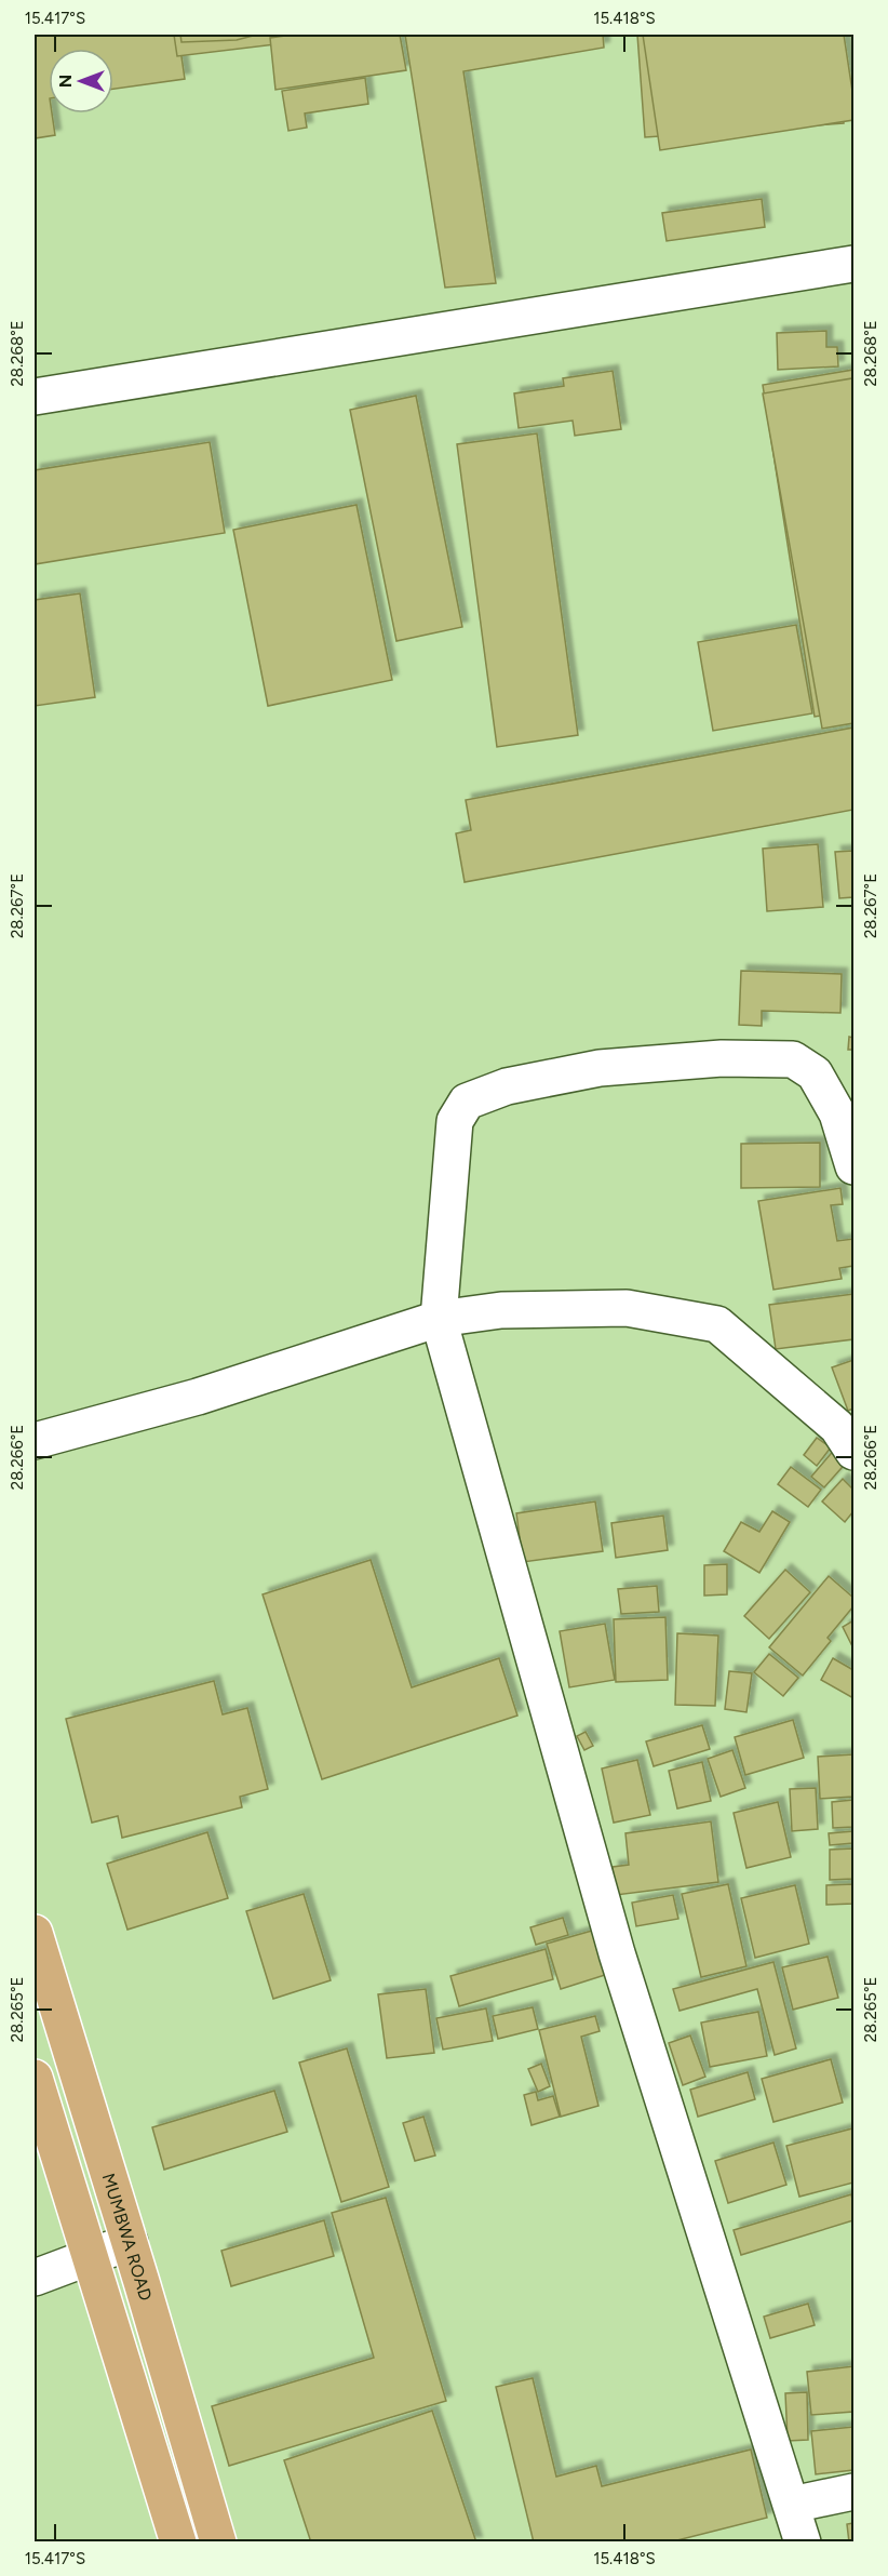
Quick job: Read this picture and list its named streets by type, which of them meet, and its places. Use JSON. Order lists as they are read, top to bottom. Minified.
{"streets":{"main road":["MUMBWA ROAD"]},"north":"left","coordinates":["15.417°S","15.418°S","28.268°E","28.267°E","28.266°E","28.265°E"]}
